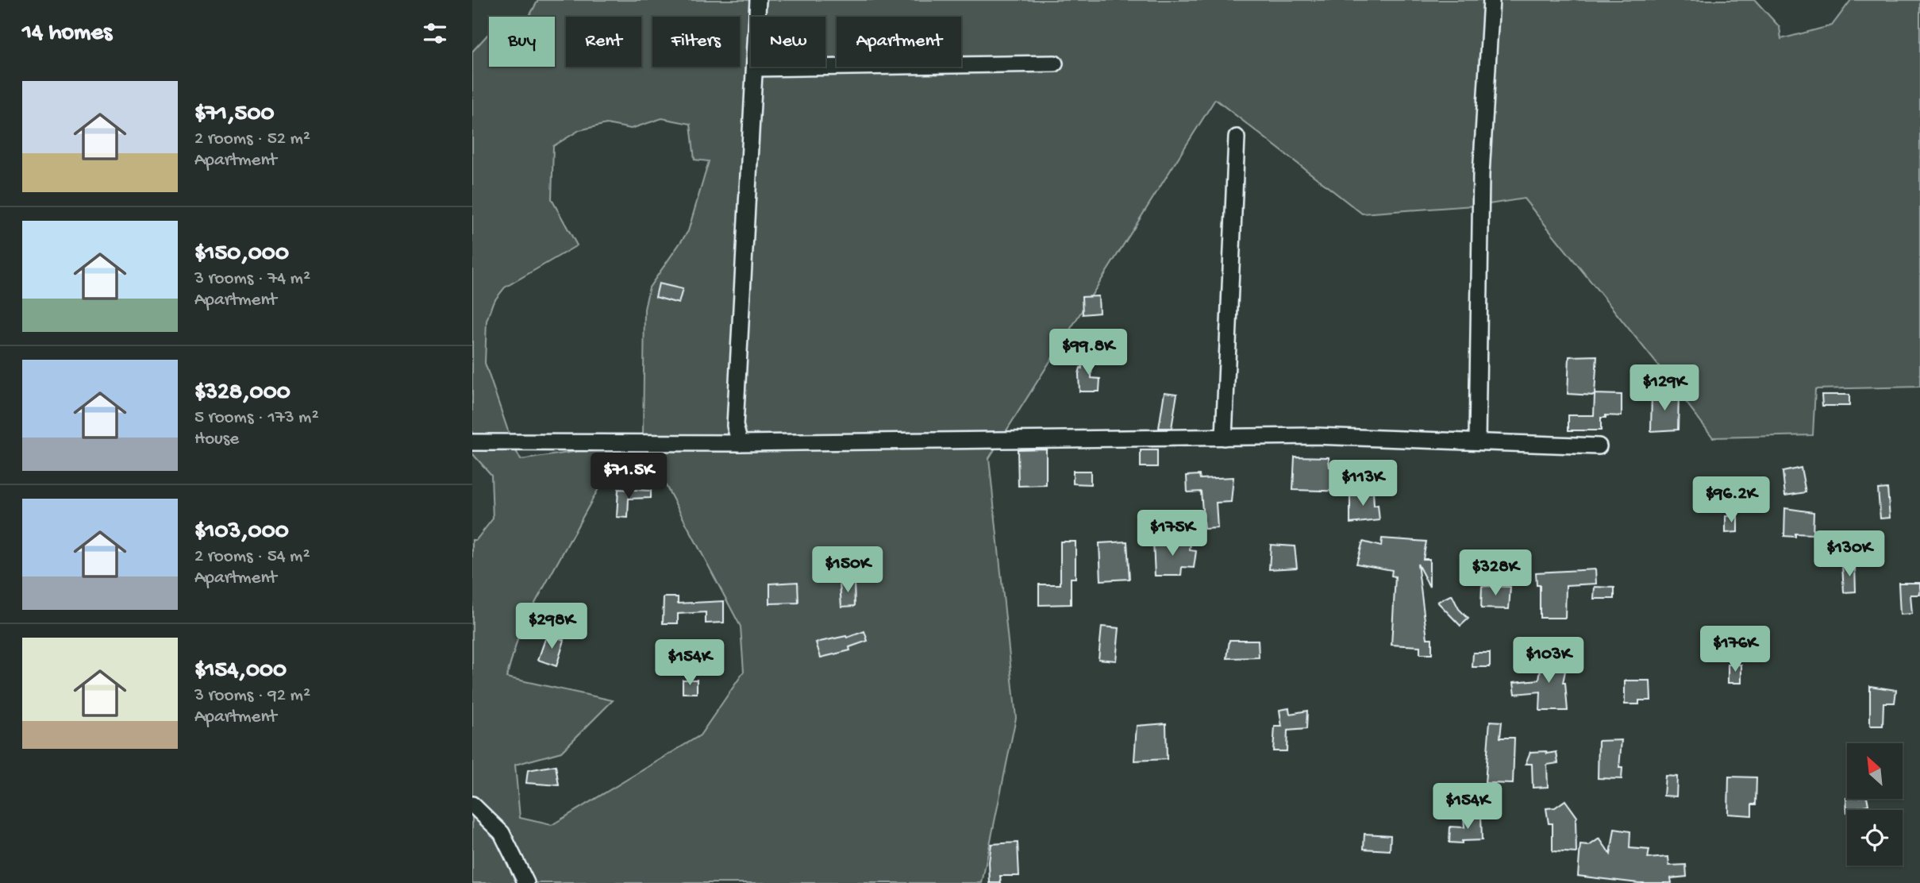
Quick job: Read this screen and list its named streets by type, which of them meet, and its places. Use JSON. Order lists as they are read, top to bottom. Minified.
{"north":"top left","page":{"heading":"14 homes","chip":["Buy","Rent","Filters","New","Apartment"],"list":[{"name":"$71,500","note":"2 rooms · 52 m² · Apartment"},{"name":"$150,000","note":"3 rooms · 74 m² · Apartment"},{"name":"$328,000","note":"5 rooms · 173 m² · House"},{"name":"$103,000","note":"2 rooms · 54 m² · Apartment"},{"name":"$154,000","note":"3 rooms · 92 m² · Apartment"}],"price":["$99.8K","$129K","$71.5K","$113K","$96.2K","$175K","$130K","$150K","$328K","$298K","$176K","$103K","$154K","$154K"]}}
